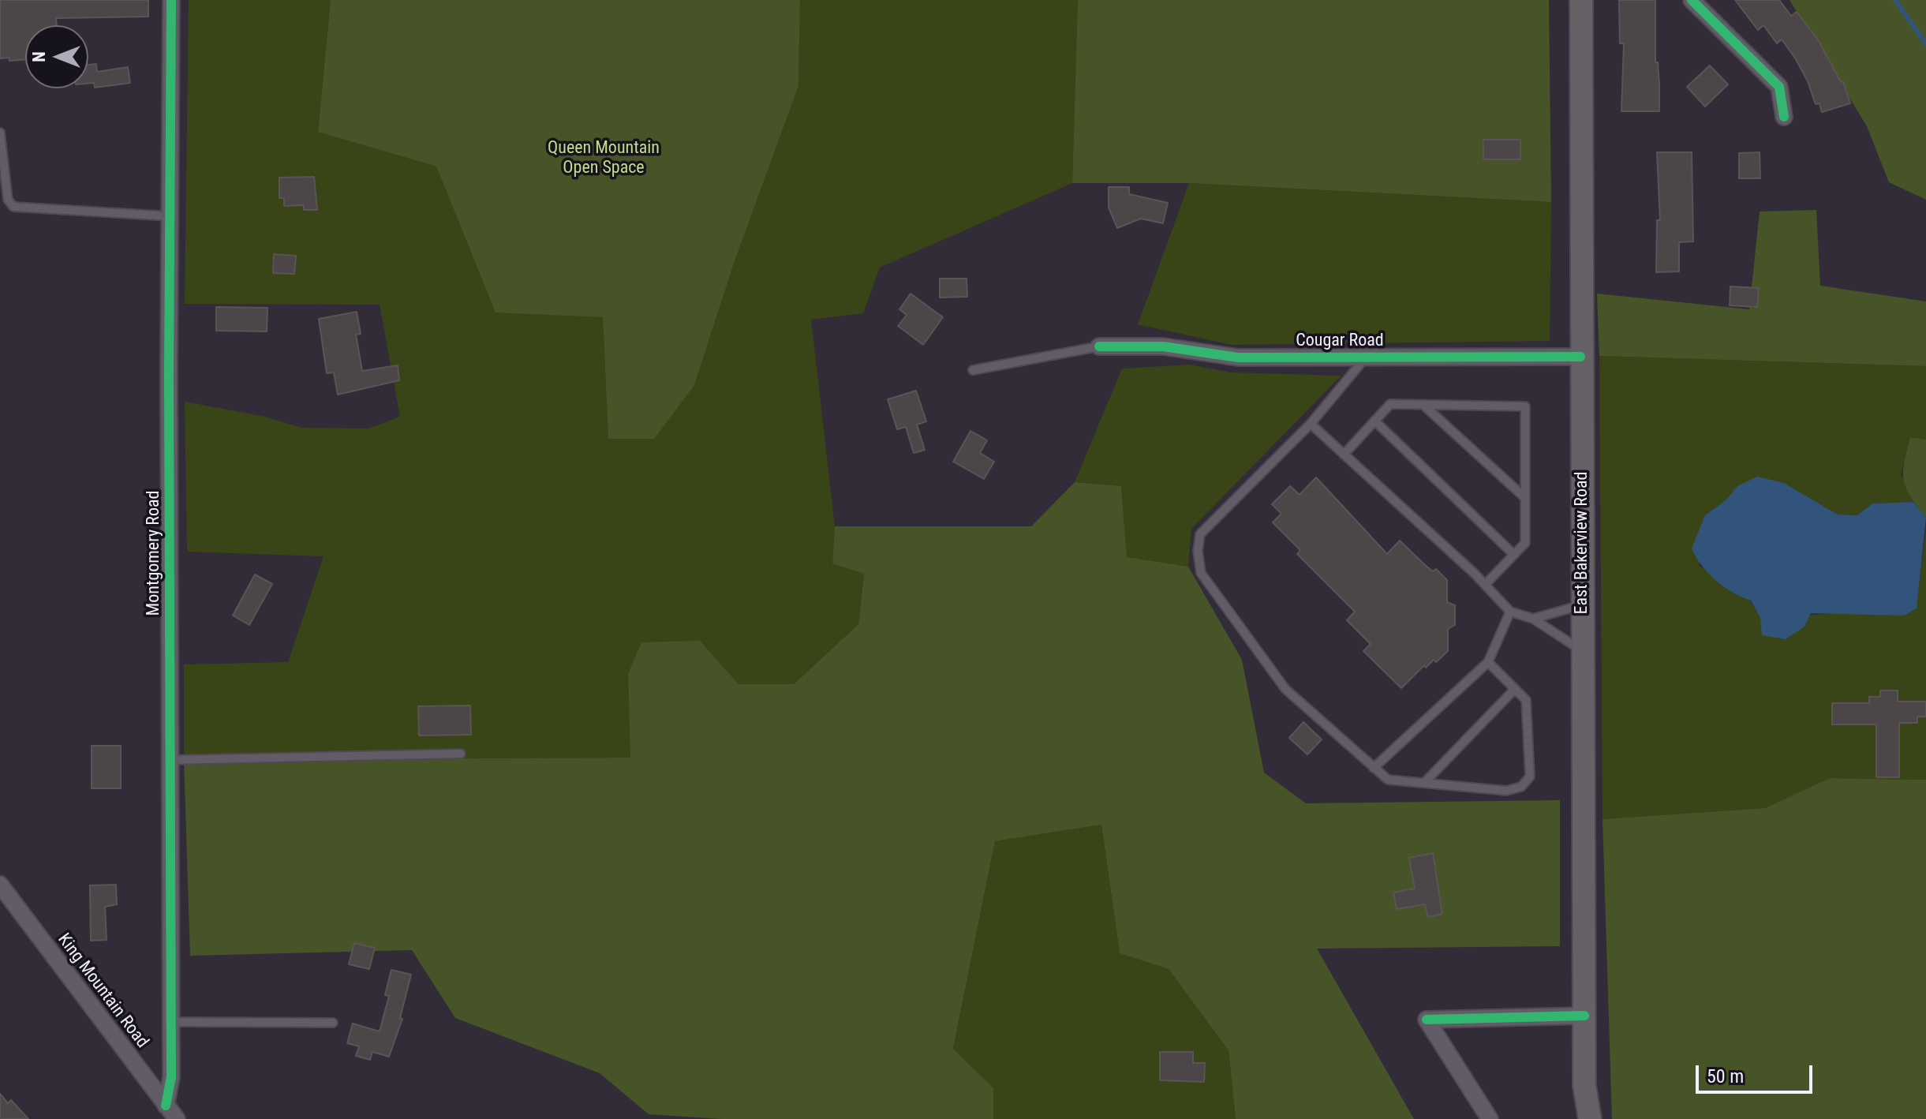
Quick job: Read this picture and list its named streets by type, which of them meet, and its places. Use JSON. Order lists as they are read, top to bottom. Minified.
{"streets":{"main road":["East Bakerview Road"],"street":["Cougar Road","Montgomery Road","King Mountain Road"]},"crossings":[["Cougar Road","East Bakerview Road"],["Montgomery Road","King Mountain Road"]],"parks":["Queen Mountain Open Space"],"scale_bar":"50 m","north":"left"}
